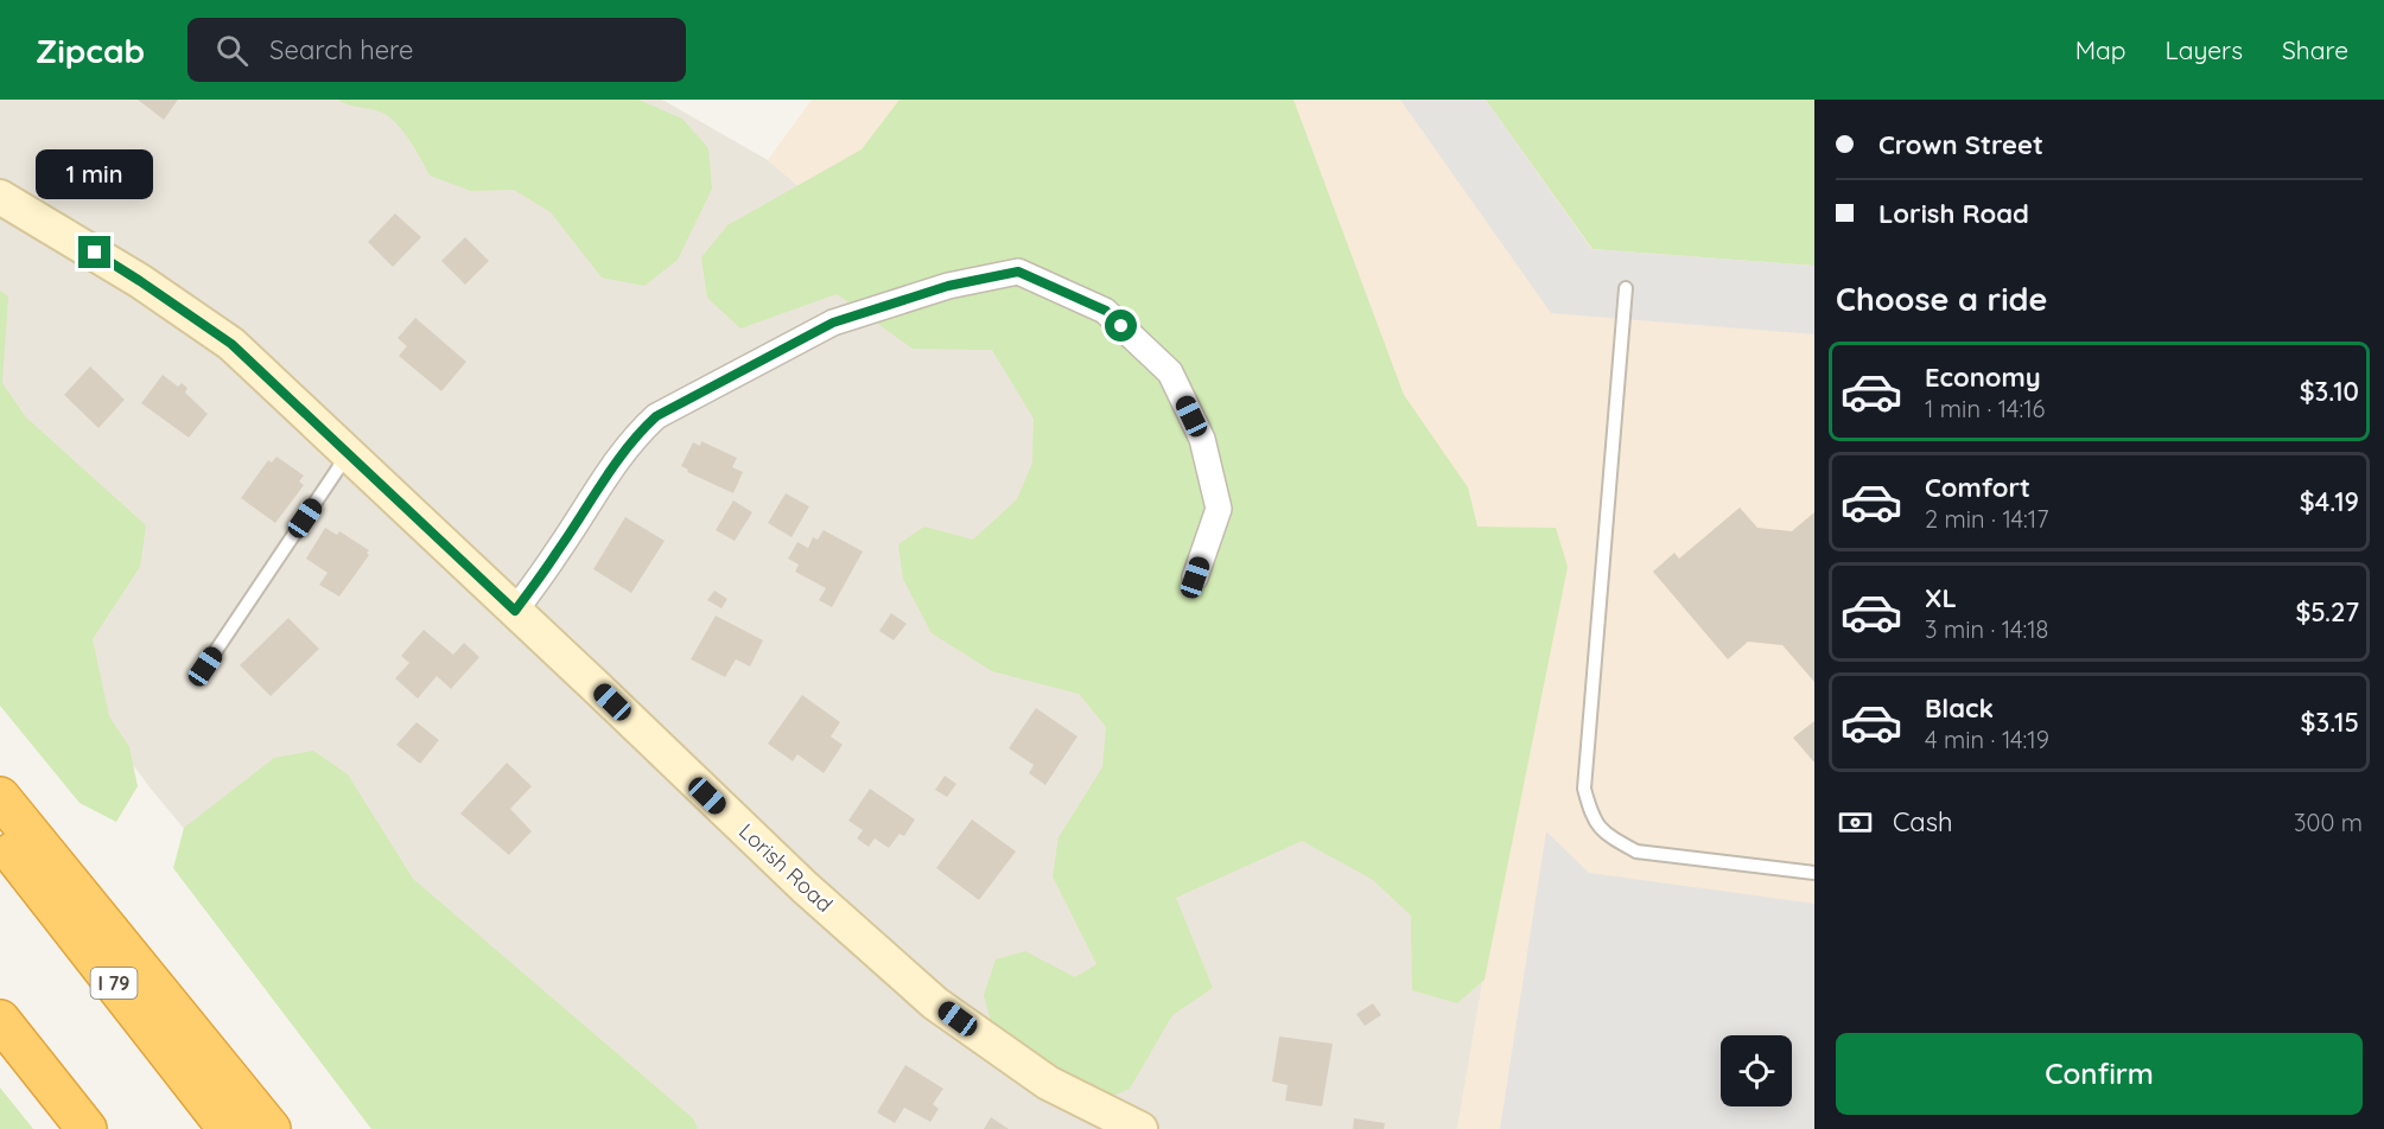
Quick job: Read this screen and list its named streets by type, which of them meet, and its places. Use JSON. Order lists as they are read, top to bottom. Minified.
{"streets":{"highway":["I 79"],"street":["Lorish Road"]},"page":{"header":"Zipcab","search":"Search here","nav":["Map","Layers","Share"],"banner":["Crown Street","Lorish Road"],"bubble":"1 min","heading":"Choose a ride","list":[{"name":"Economy","note":"1 min · 14:16","value":"$3.10"},{"name":"Comfort","note":"2 min · 14:17","value":"$4.19"},{"name":"XL","note":"3 min · 14:18","value":"$5.27"},{"name":"Black","note":"4 min · 14:19","value":"$3.15"}],"pay":["Cash","300 m"],"buttons":"Confirm"}}
